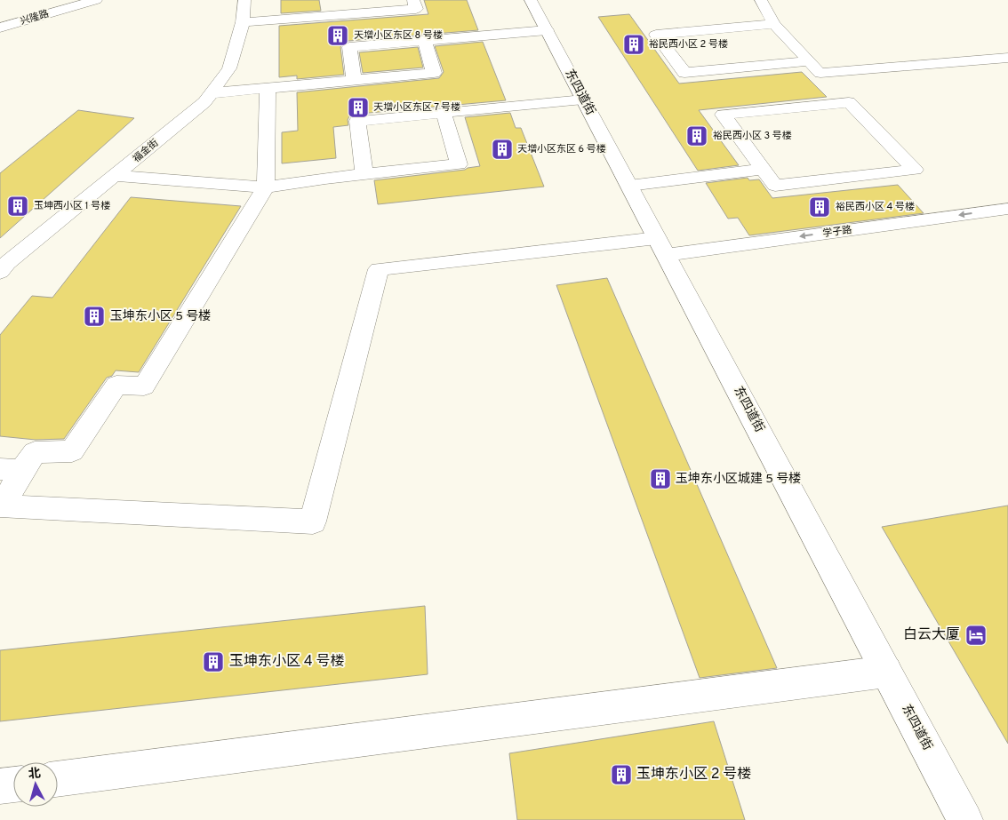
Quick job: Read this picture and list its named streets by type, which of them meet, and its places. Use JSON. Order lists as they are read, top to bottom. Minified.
{"streets":{"street":["兴隆路","东四道街","福金街","学子路"]},"crossings":[["东四道街","学子路"]],"places":{"building":["天增小区东区 8 号楼","裕民西小区 2 号楼","天增小区东区 7 号楼","裕民西小区 3 号楼","天增小区东区 6 号楼","玉坤西小区 1 号楼","裕民西小区 4 号楼","玉坤东小区 5 号楼","玉坤东小区城建 5 号楼","玉坤东小区 4 号楼","玉坤东小区 2 号楼"],"hotel":["白云大厦"]},"north":"top"}
